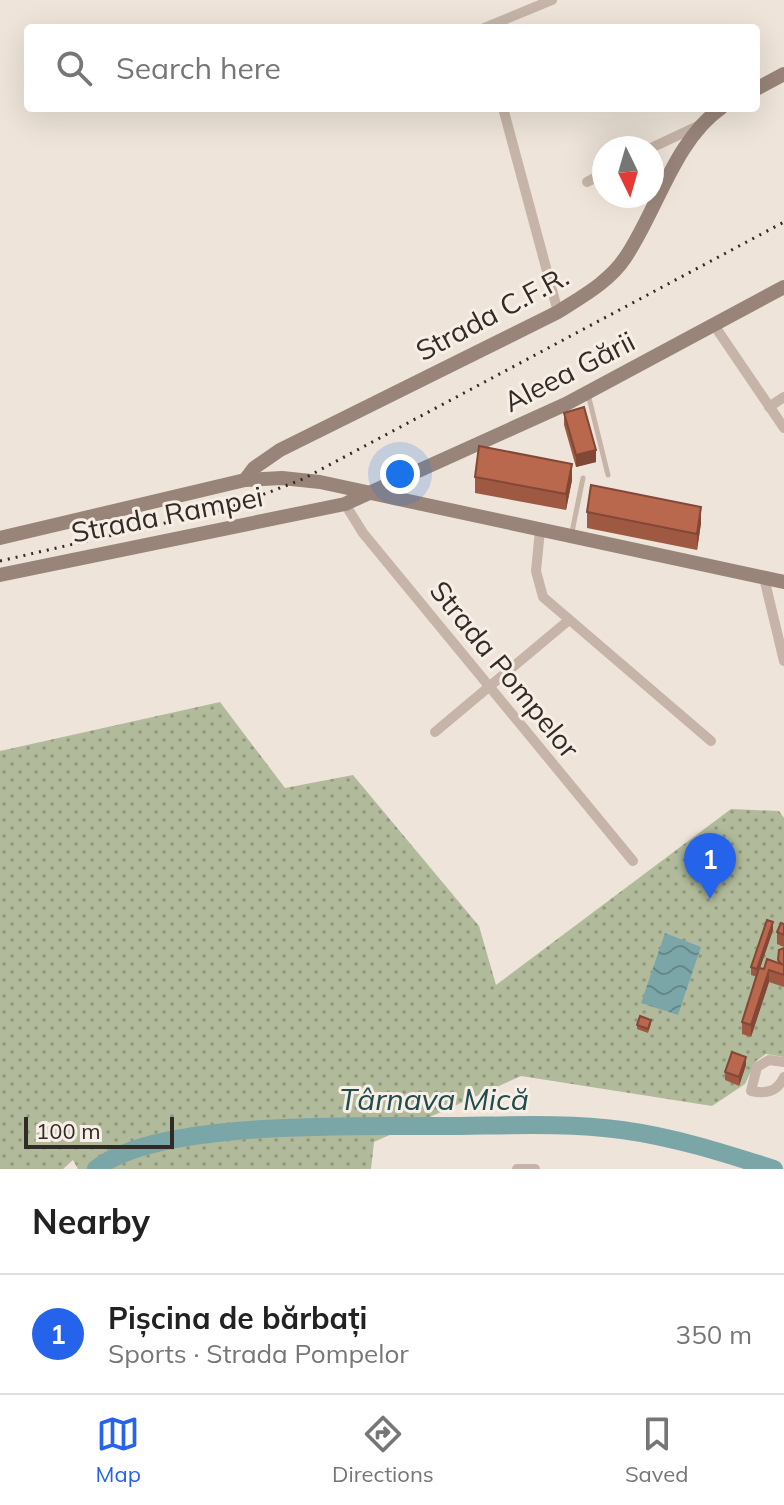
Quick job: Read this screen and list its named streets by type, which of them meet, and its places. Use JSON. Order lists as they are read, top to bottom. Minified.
{"streets":{"street":["Strada C.F.R.","Aleea Gării","Strada Rampei","Strada Pompelor"]},"crossings":[["Aleea Gării","Strada Rampei"],["Aleea Gării","Strada Pompelor"],["Strada Rampei","Strada Pompelor"]],"water":["Târnava Mică"],"scale_bar":"100 m","north":"bottom","page":{"search":"Search here","pins":"1","scale":"100 m","heading":"Nearby","list":[{"mark":"1","name":"Pișcina de bărbați","note":"Sports · Strada Pompelor","value":"350 m"}],"nav":["Map","Directions","Saved"]}}
